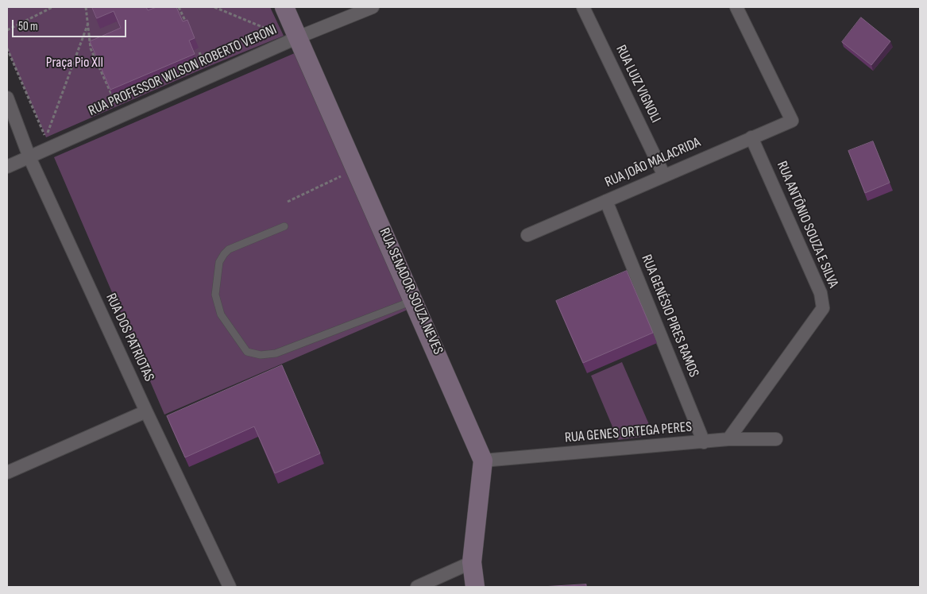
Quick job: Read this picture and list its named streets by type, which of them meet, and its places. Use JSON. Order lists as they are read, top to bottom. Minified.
{"streets":{"street":["RUA PROFESSOR WILSON ROBERTO VERONI","RUA LUIZ VIGNOLI","RUA JOÃO MALACRIDA","RUA ANTÔNIO SOUZA E SILVA","RUA SENADOR SOUZA NEVES","RUA GENÉSIO PIRES RAMOS","RUA DOS PATRIOTAS","RUA GENES ORTEGA PERES"]},"crossings":[["RUA PROFESSOR WILSON ROBERTO VERONI","RUA SENADOR SOUZA NEVES"],["RUA PROFESSOR WILSON ROBERTO VERONI","RUA DOS PATRIOTAS"],["RUA LUIZ VIGNOLI","RUA JOÃO MALACRIDA"],["RUA JOÃO MALACRIDA","RUA ANTÔNIO SOUZA E SILVA"],["RUA JOÃO MALACRIDA","RUA GENÉSIO PIRES RAMOS"],["RUA ANTÔNIO SOUZA E SILVA","RUA GENES ORTEGA PERES"],["RUA SENADOR SOUZA NEVES","RUA GENES ORTEGA PERES"],["RUA GENÉSIO PIRES RAMOS","RUA GENES ORTEGA PERES"]],"parks":["Praça Pio XII"],"scale_bar":"50 m"}
